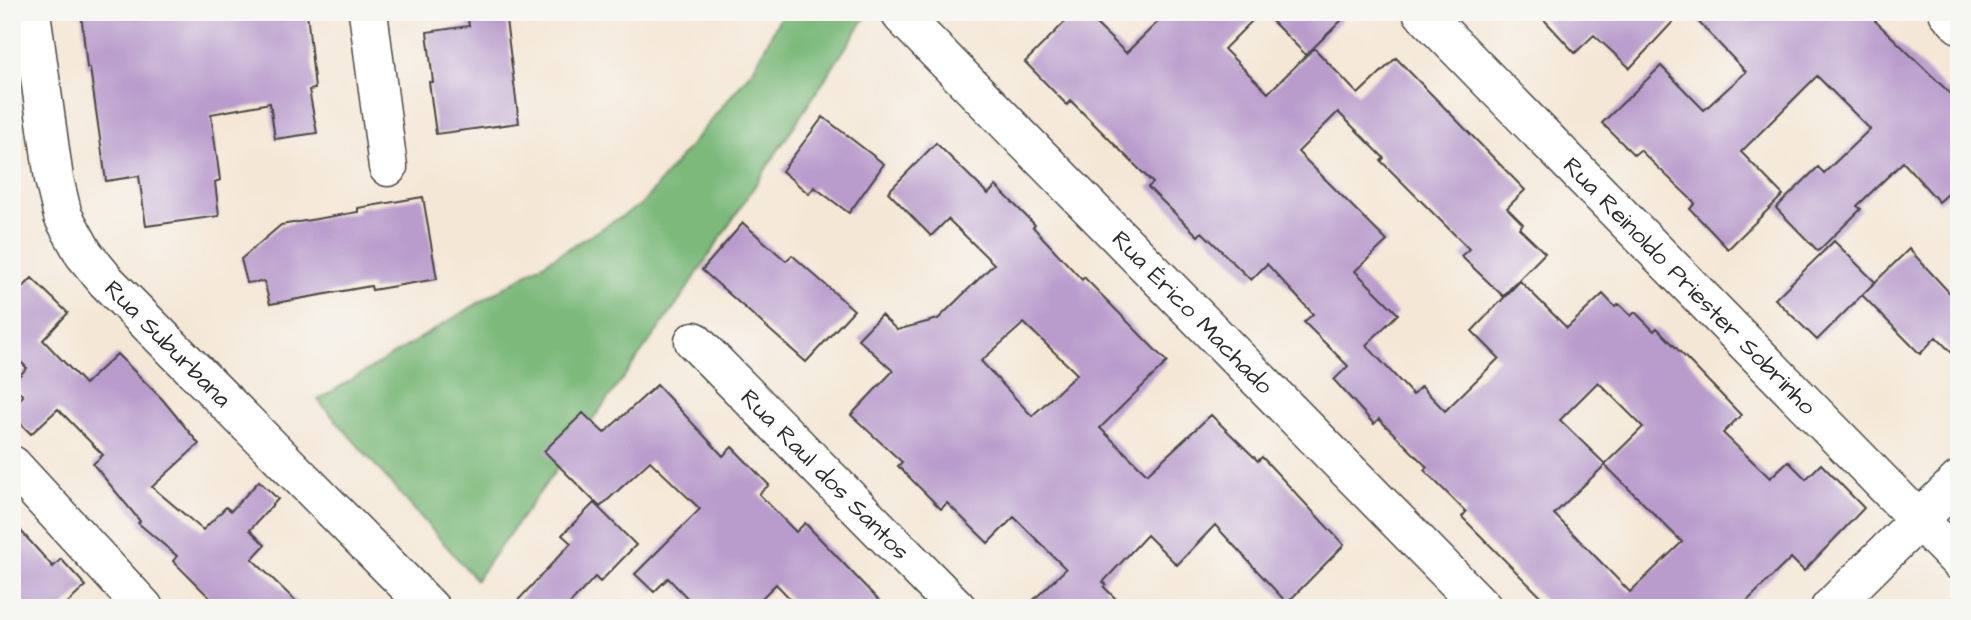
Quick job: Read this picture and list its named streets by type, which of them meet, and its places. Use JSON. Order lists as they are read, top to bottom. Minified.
{"streets":{"street":["Rua Reinoldo Priester Sobrinho","Rua Érico Machado","Rua Suburbana","Rua Raul dos Santos"]}}
